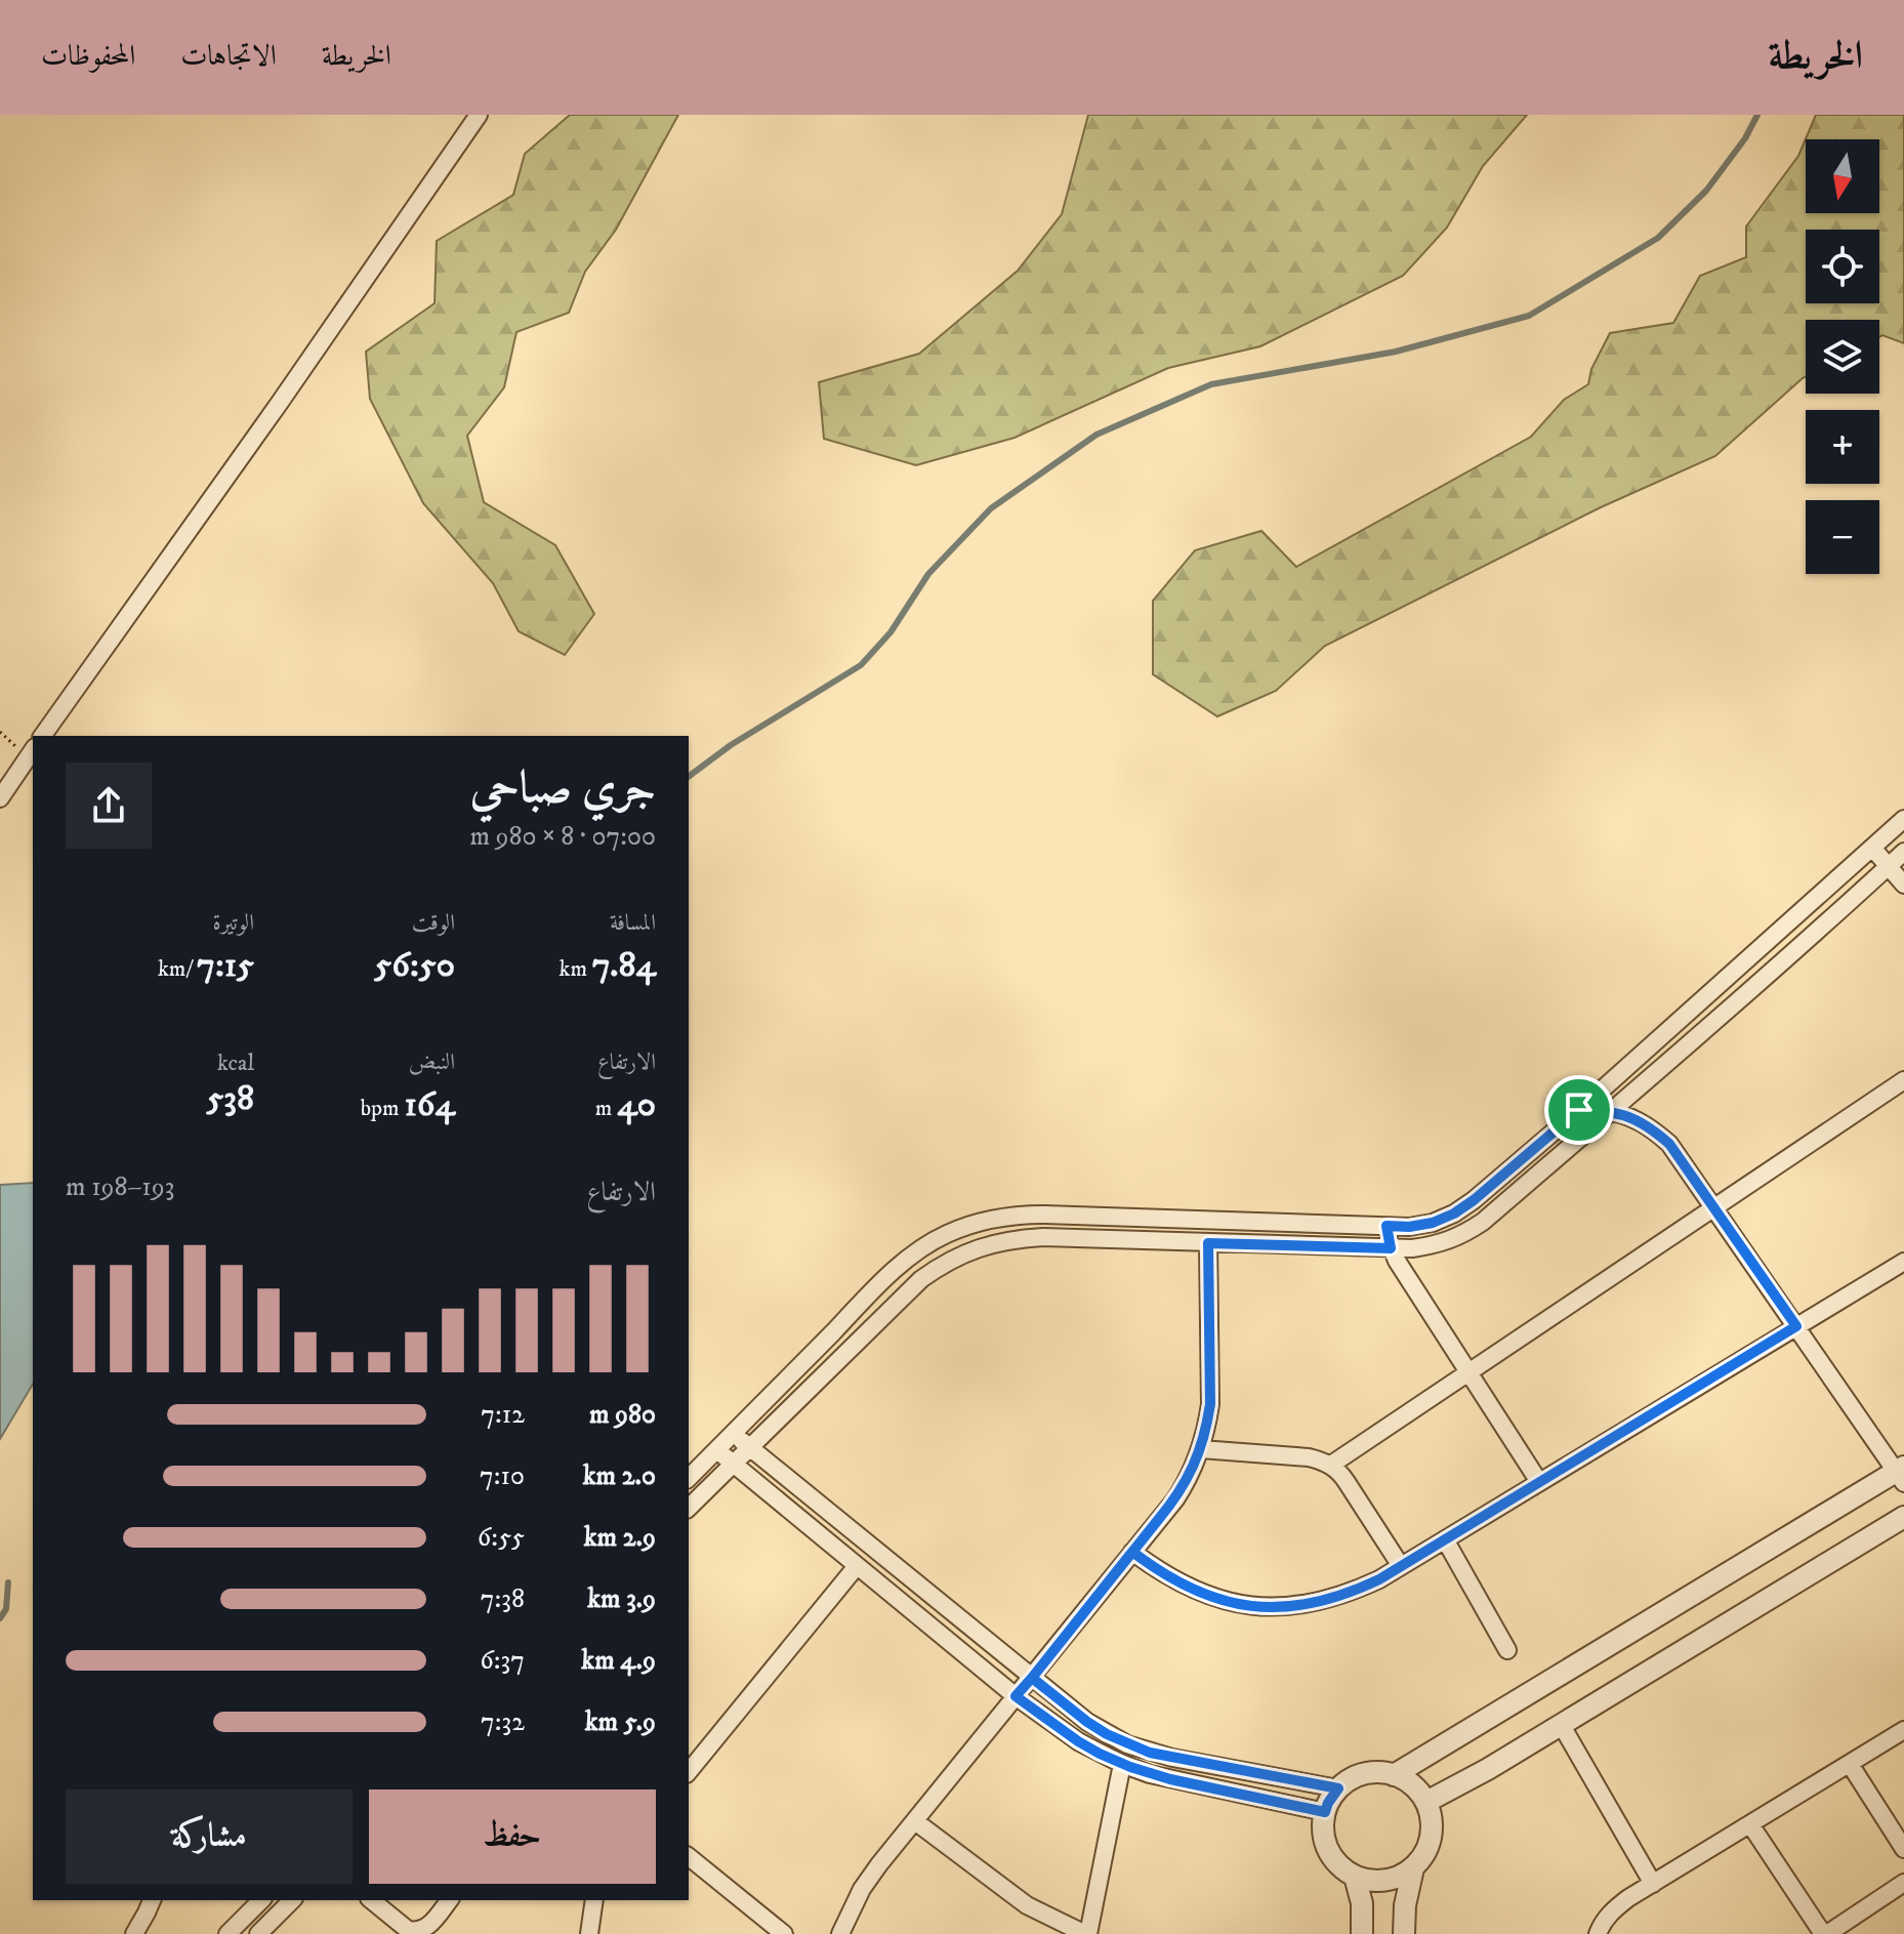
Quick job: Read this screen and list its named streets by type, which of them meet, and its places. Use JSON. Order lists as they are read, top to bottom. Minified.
{"north":"bottom","page":{"header":"الخريطة","nav":["الخريطة","الاتجاهات","المحفوظات"],"map_buttons":["+","−"],"heading":["جري صباحي","07:00 · 8 × 980 m"],"stats":[["المسافة","7.84 km"],["الوقت","56:50"],["الوتيرة","7:15 /km"],["الارتفاع","40 m"],["النبض","164 bpm"],["kcal","538"]],"chart":["الارتفاع","193–198 m"],"list":[{"name":"980 m","note":"7:12"},{"name":"2.0 km","note":"7:10"},{"name":"2.9 km","note":"6:55"},{"name":"3.9 km","note":"7:38"},{"name":"4.9 km","note":"6:37"},{"name":"5.9 km","note":"7:32"}],"buttons":["حفظ","مشاركة"]}}
